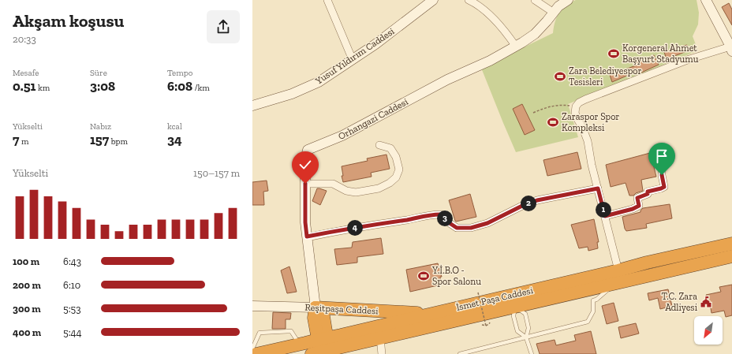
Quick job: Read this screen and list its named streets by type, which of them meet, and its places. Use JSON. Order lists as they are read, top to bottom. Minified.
{"streets":{"highway":["Orhangazi Caddesi","İsmet Paşa Caddesi","Reşitpaşa Caddesi"],"street":["Yusuf Yıldırım Caddesi"]},"crossings":[["Orhangazi Caddesi","İsmet Paşa Caddesi"],["Orhangazi Caddesi","Reşitpaşa Caddesi"],["İsmet Paşa Caddesi","Reşitpaşa Caddesi"]],"places":{"sports":["Korgeneral Ahmet Başyurt Stadyumu","Zara Belediyespor Tesisleri","Zaraspor Spor Kompleksi","Y.İ.B.O - Spor Salonu"],"public building":["T.C. Zara Adliyesi"]},"north":"bottom left","page":{"heading":["Akşam koşusu","20:33"],"stats":[["Mesafe","0.51 km"],["Süre","3:08"],["Tempo","6:08 /km"],["Yükselti","7 m"],["Nabız","157 bpm"],["kcal","34"]],"chart":["Yükselti","150–157 m"],"pins":["2","1","3","4"],"list":[{"name":"100 m","note":"6:43"},{"name":"200 m","note":"6:10"},{"name":"300 m","note":"5:53"},{"name":"400 m","note":"5:44"}]}}
